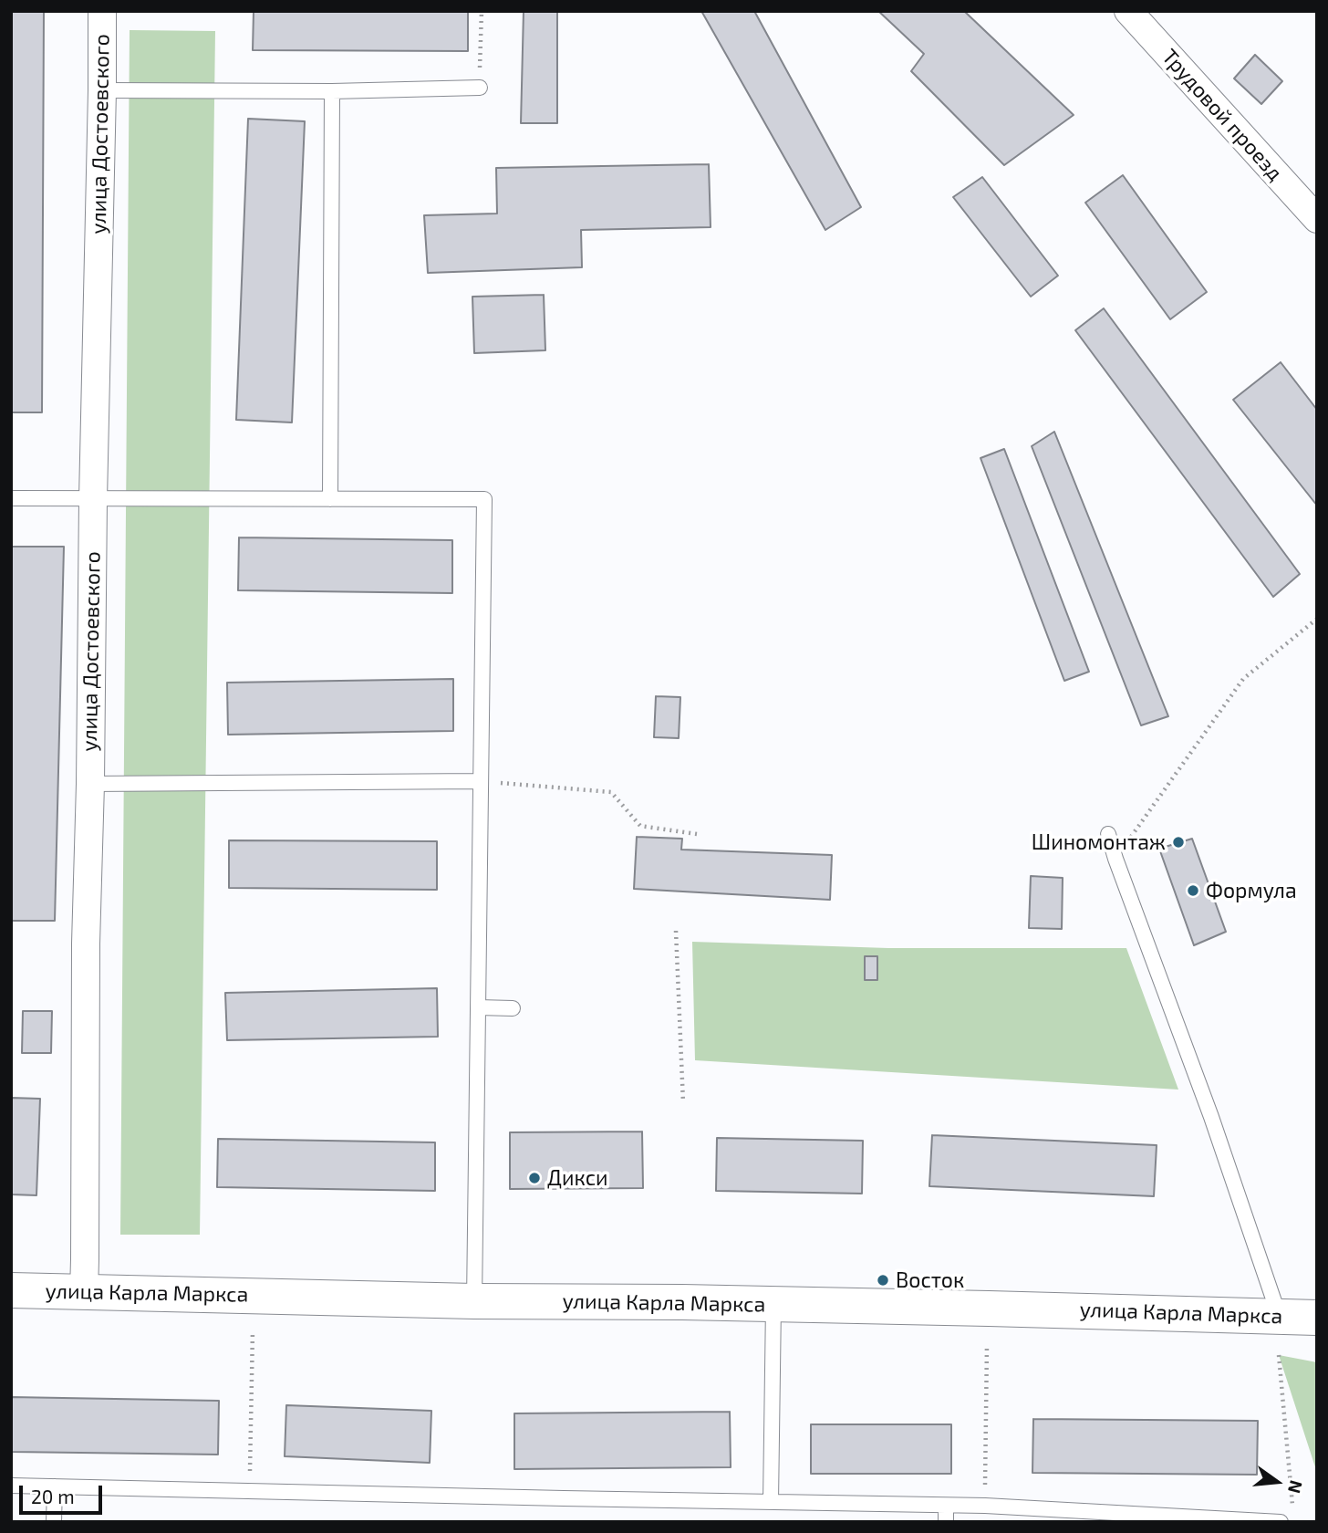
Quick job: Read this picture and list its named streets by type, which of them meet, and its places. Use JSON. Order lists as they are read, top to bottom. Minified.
{"streets":{"main road":["улица Карла Маркса"],"street":["Трудовой проезд","улица Достоевского"]},"crossings":[["улица Достоевского","улица Карла Маркса"]],"places":["Шиномонтаж","Формула","Дикси","Восток"],"scale_bar":"20 m","north":"right"}
